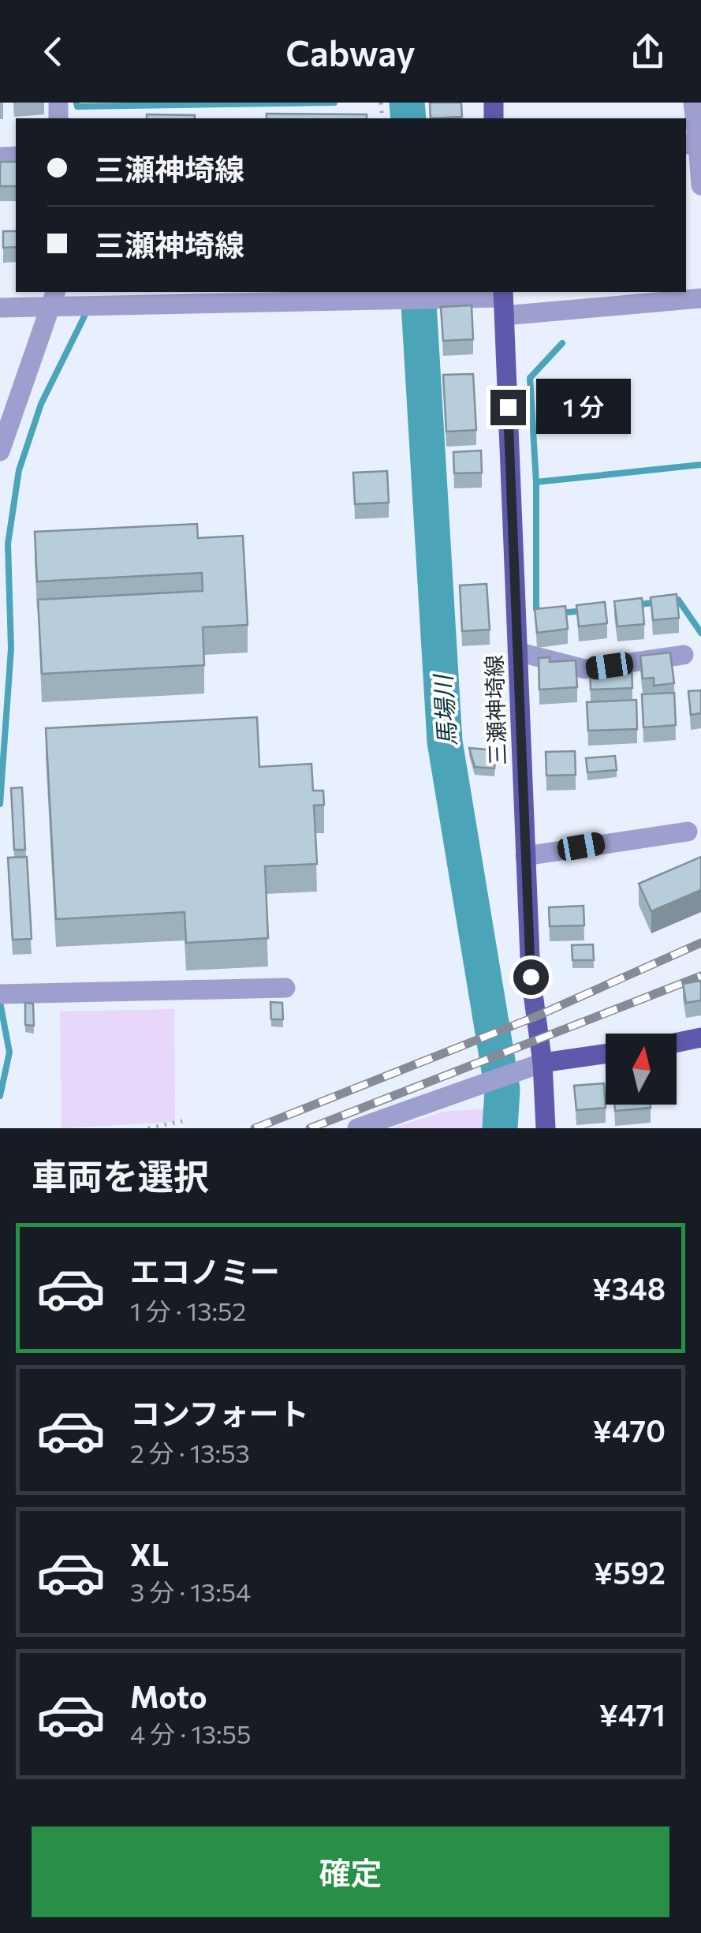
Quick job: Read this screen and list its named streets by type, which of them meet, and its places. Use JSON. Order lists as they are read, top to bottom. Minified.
{"streets":{"main road":["三瀬神埼線"]},"water":["馬場川"],"north":"top","page":{"header":"Cabway","banner":["三瀬神埼線","三瀬神埼線"],"bubble":"1 分","heading":"車両を選択","list":[{"name":"エコノミー","note":"1 分 · 13:52","value":"¥348"},{"name":"コンフォート","note":"2 分 · 13:53","value":"¥470"},{"name":"XL","note":"3 分 · 13:54","value":"¥592"},{"name":"Moto","note":"4 分 · 13:55","value":"¥471"}],"buttons":"確定"}}
